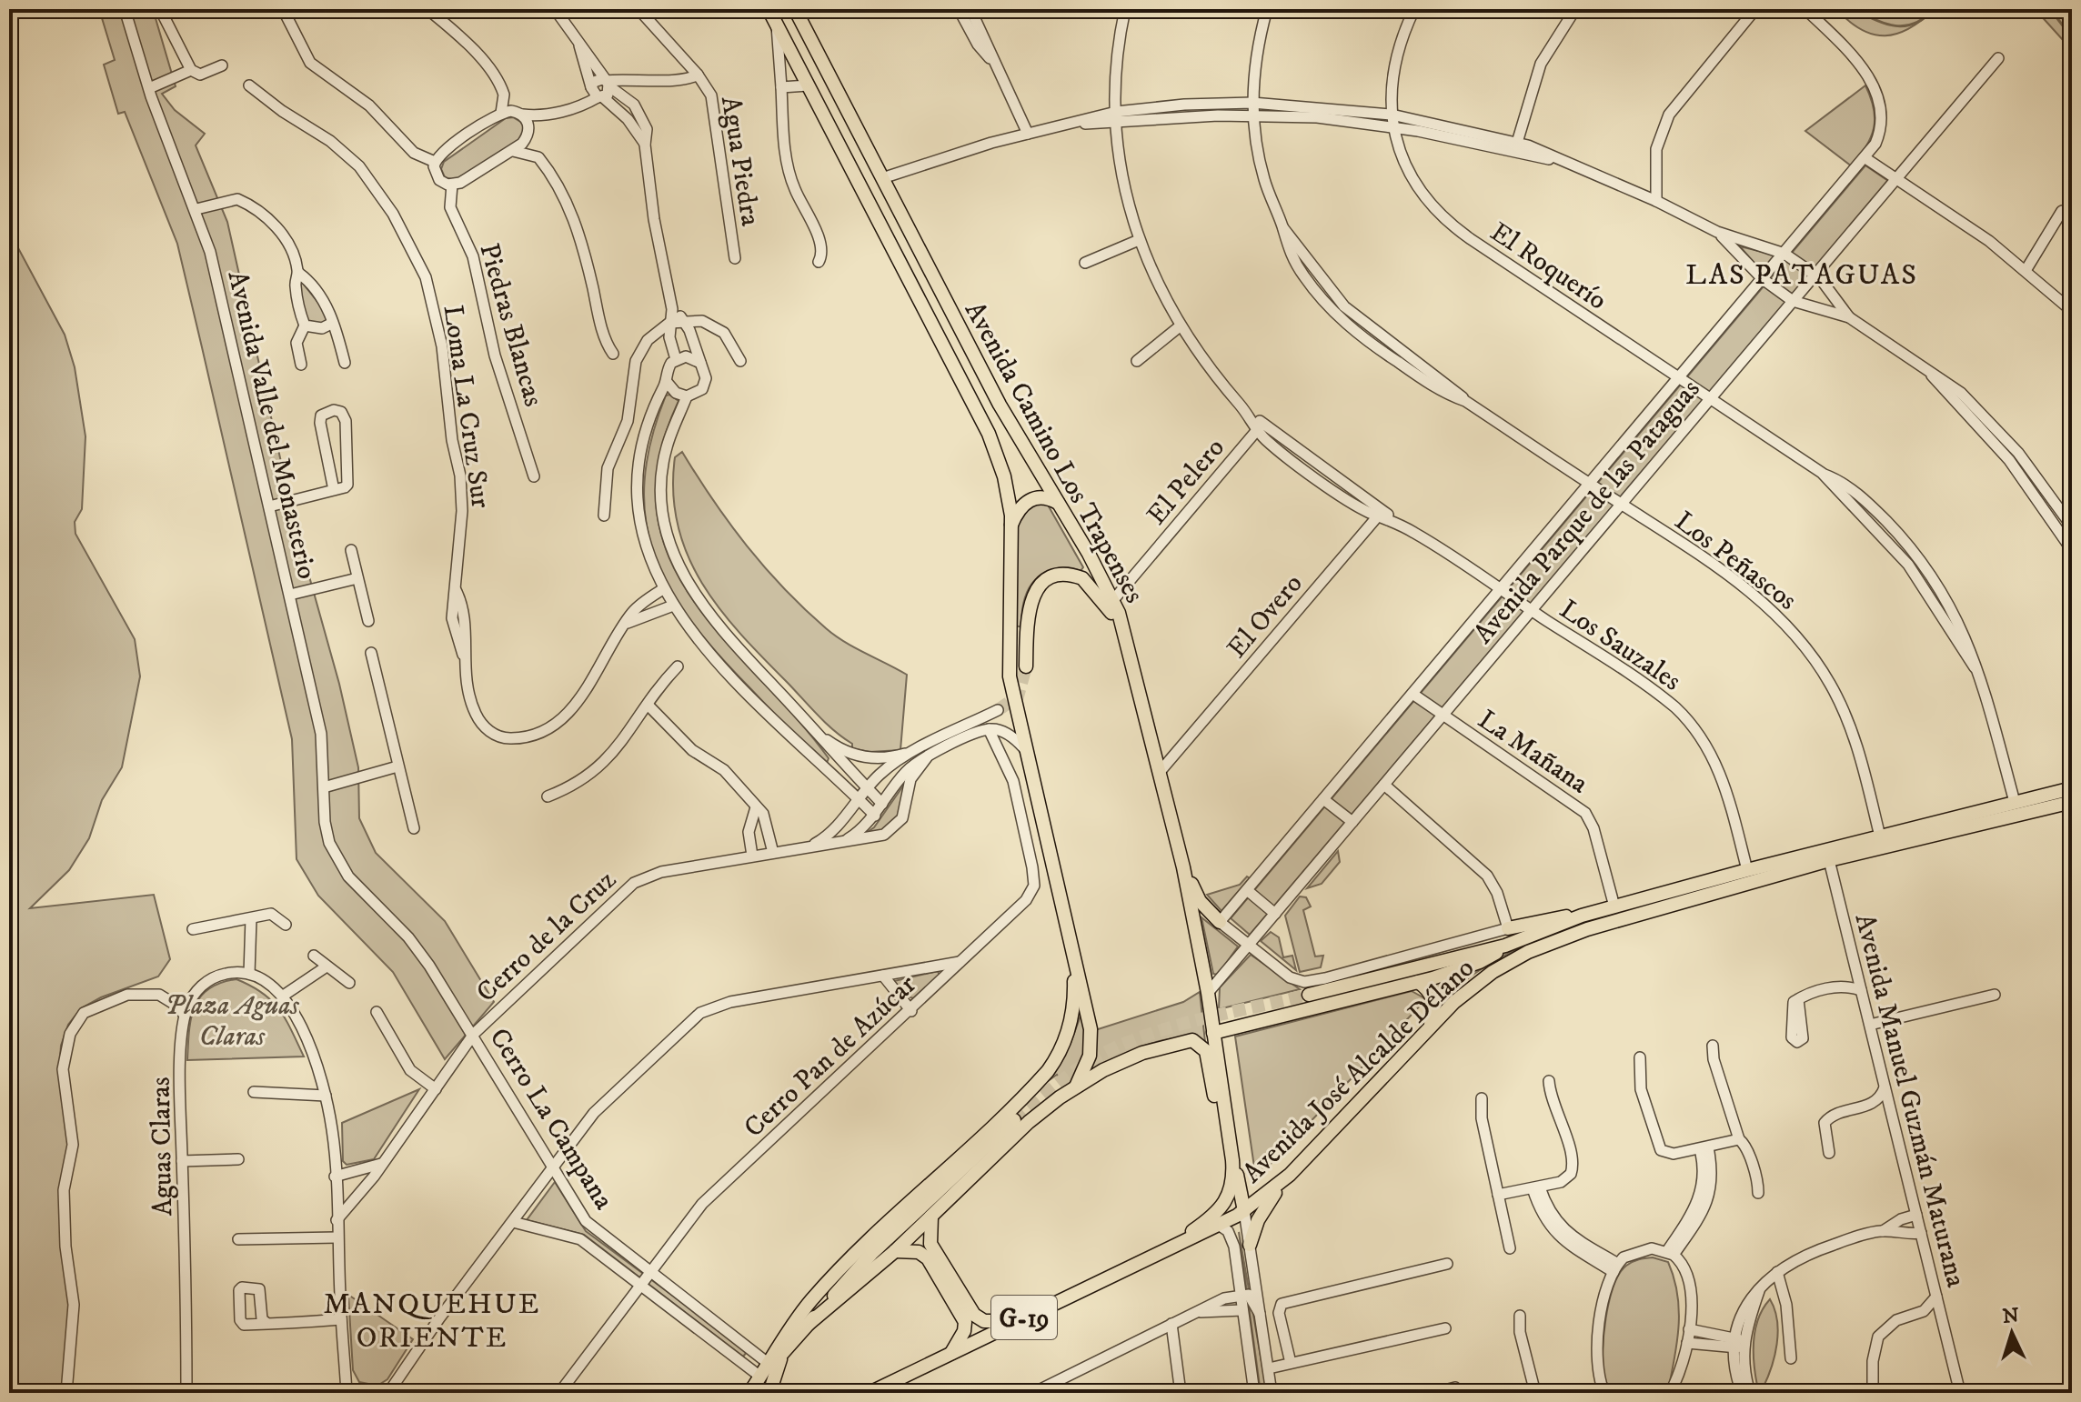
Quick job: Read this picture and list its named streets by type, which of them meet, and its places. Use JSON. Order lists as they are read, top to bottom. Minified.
{"streets":{"main road":["Avenida Camino Los Trapenses","Avenida José Alcalde Délano","G-19"],"street":["Agua Piedra","El Roquerío","Piedras Blancas","Loma La Cruz Sur","Avenida Valle del Monasterio","El Pelero","Avenida Parque de las Pataguas","Los Peñascos","El Overo","Los Sauzales","La Mañana","Cerro de la Cruz","Cerro Pan de Azúcar","Avenida Manuel Guzmán Maturana","Cerro La Campana","Aguas Claras"]},"crossings":[["El Roquerío","Avenida Parque de las Pataguas"],["El Roquerío","Avenida José Alcalde Délano"],["Avenida Valle del Monasterio","Cerro La Campana"],["Avenida Camino Los Trapenses","El Pelero"],["Avenida Camino Los Trapenses","Avenida Parque de las Pataguas"],["Avenida Camino Los Trapenses","El Overo"],["Avenida Camino Los Trapenses","Avenida José Alcalde Délano"],["El Pelero","Los Sauzales"],["Avenida Parque de las Pataguas","Los Peñascos"],["Avenida Parque de las Pataguas","Los Sauzales"],["Avenida Parque de las Pataguas","La Mañana"],["Los Peñascos","Avenida José Alcalde Délano"],["El Overo","Los Sauzales"],["Los Sauzales","Avenida José Alcalde Délano"],["La Mañana","Avenida José Alcalde Délano"],["Cerro de la Cruz","Cerro La Campana"],["Cerro Pan de Azúcar","Cerro La Campana"],["Avenida José Alcalde Délano","Avenida Manuel Guzmán Maturana"]],"districts":["LAS PATAGUAS","MANQUEHUE ORIENTE"],"parks":["Plaza Aguas Claras"],"north":"top"}
